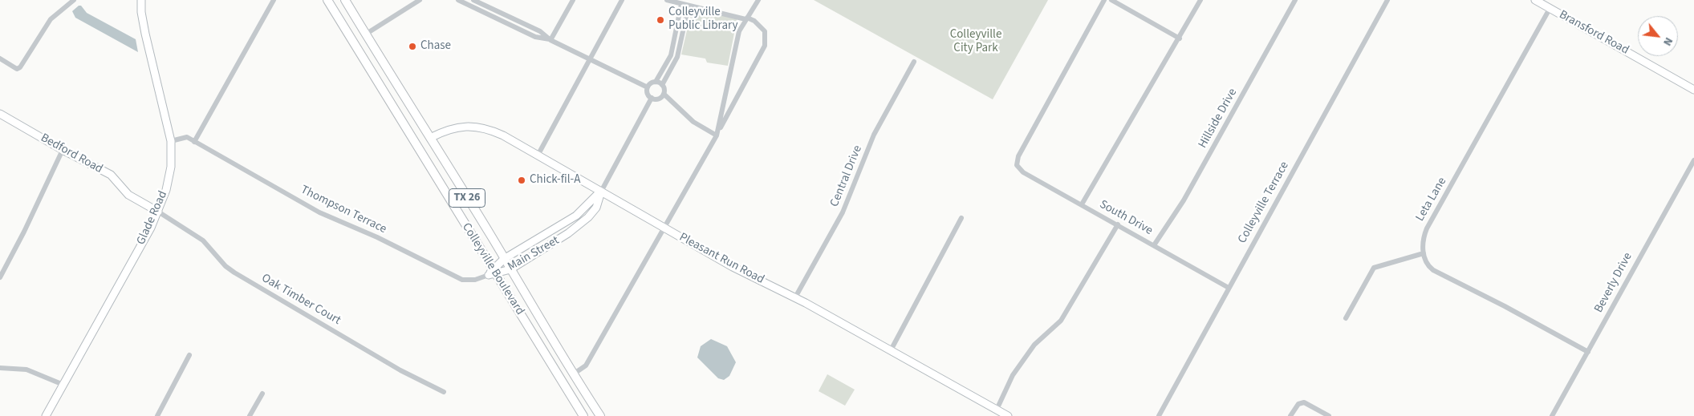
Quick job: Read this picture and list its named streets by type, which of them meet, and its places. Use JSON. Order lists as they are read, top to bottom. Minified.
{"streets":{"main road":["TX 26","Colleyville Boulevard"],"street":["Bransford Road","Hillside Drive","Bedford Road","Central Drive","Leta Lane","Colleyville Terrace","Thompson Terrace","Glade Road","South Drive","Main Street","Pleasant Run Road","Beverly Drive","Oak Timber Court"]},"crossings":[["Bransford Road","Leta Lane"],["Hillside Drive","South Drive"],["Bedford Road","Glade Road"],["Bedford Road","Oak Timber Court"],["Central Drive","Pleasant Run Road"],["Colleyville Terrace","South Drive"],["Thompson Terrace","Main Street"],["Thompson Terrace","Colleyville Boulevard"],["Glade Road","Oak Timber Court"],["Main Street","Pleasant Run Road"],["Main Street","Colleyville Boulevard"],["Pleasant Run Road","Colleyville Boulevard"]],"parks":["Colleyville City Park"],"places":["Colleyville Public Library","Chase","Chick-fil-A"],"north":"bottom right"}
